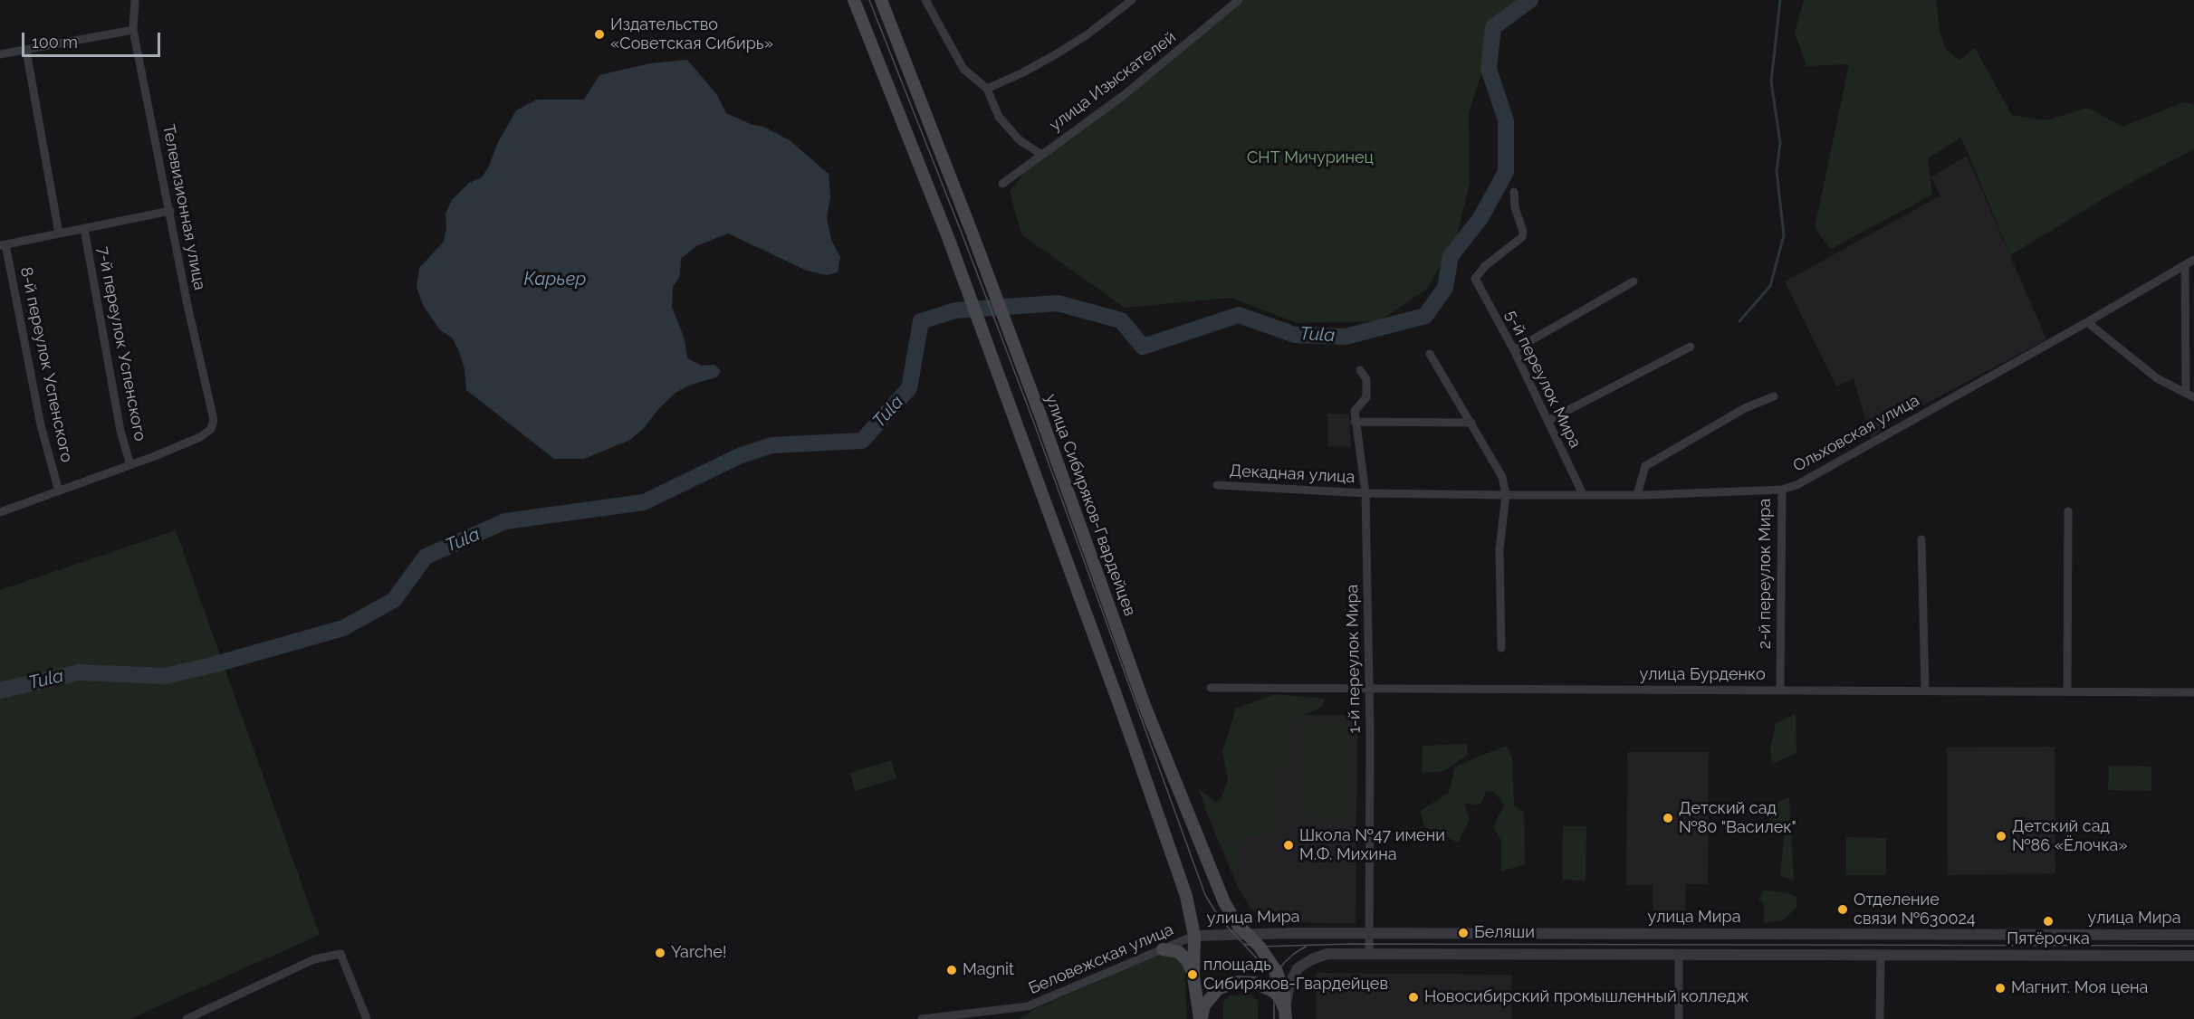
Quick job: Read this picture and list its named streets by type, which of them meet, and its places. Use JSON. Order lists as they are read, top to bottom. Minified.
{"streets":{"main road":["улица Сибиряков-Гвардейцев"],"street":["улица Изыскателей","Телевизионная улица","7-й переулок Успенского","8-й переулок Успенского","5-й переулок Мира","Ольховская улица","Декадная улица","2-й переулок Мира","1-й переулок Мира","улица Бурденко","улица Мира","Беловежская улица"]},"crossings":[["Телевизионная улица","7-й переулок Успенского"],["5-й переулок Мира","Ольховская улица"],["Ольховская улица","Декадная улица"],["Ольховская улица","2-й переулок Мира"],["Ольховская улица","1-й переулок Мира"],["Декадная улица","1-й переулок Мира"],["улица Сибиряков-Гвардейцев","улица Мира"],["2-й переулок Мира","улица Бурденко"],["1-й переулок Мира","улица Бурденко"],["1-й переулок Мира","улица Мира"],["улица Мира","Беловежская улица"]],"water":["Карьер","Tula"],"parks":["СНТ Мичуринец"],"places":["Издательство «Советская Сибирь»","Детский сад №80 \"Василек\"","Детский сад №86 «Ёлочка»","Школа №47 имени М.Ф. Михина","Отделение связи №630024","Пятёрочка","Беляши","Yarche!","Magnit","площадь Сибиряков-Гвардейцев","Магнит. Моя цена","Новосибирский промышленный колледж"],"scale_bar":"100 m"}
